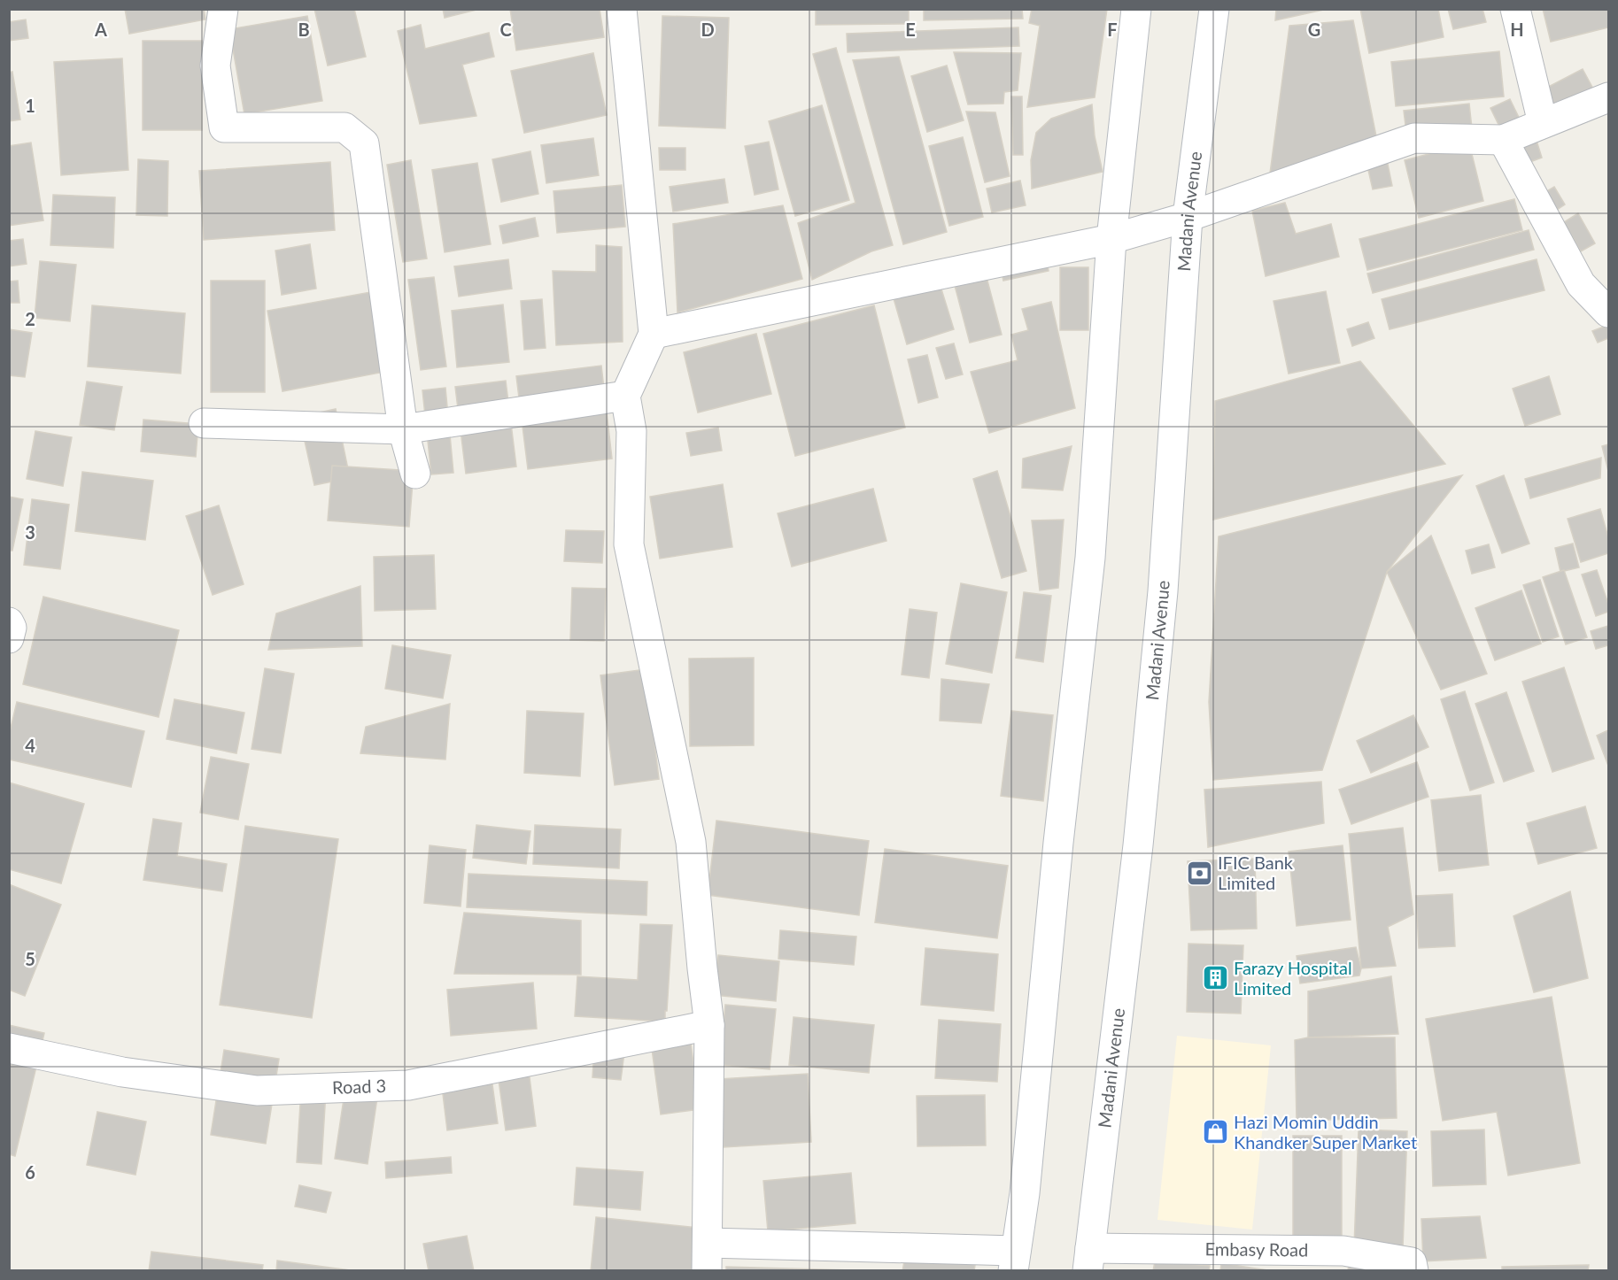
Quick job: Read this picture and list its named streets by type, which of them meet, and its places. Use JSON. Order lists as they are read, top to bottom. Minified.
{"streets":{"street":["Madani Avenue","Road 3","Embasy Road"]},"crossings":[["Madani Avenue","Embasy Road"]],"places":{"bank":["IFIC Bank Limited"],"building":["Farazy Hospital Limited"],"shop":["Hazi Momin Uddin Khandker Super Market"]},"grid":{"columns":["A","B","C","D","E","F","G","H"],"rows":["1","2","3","4","5","6"]}}
